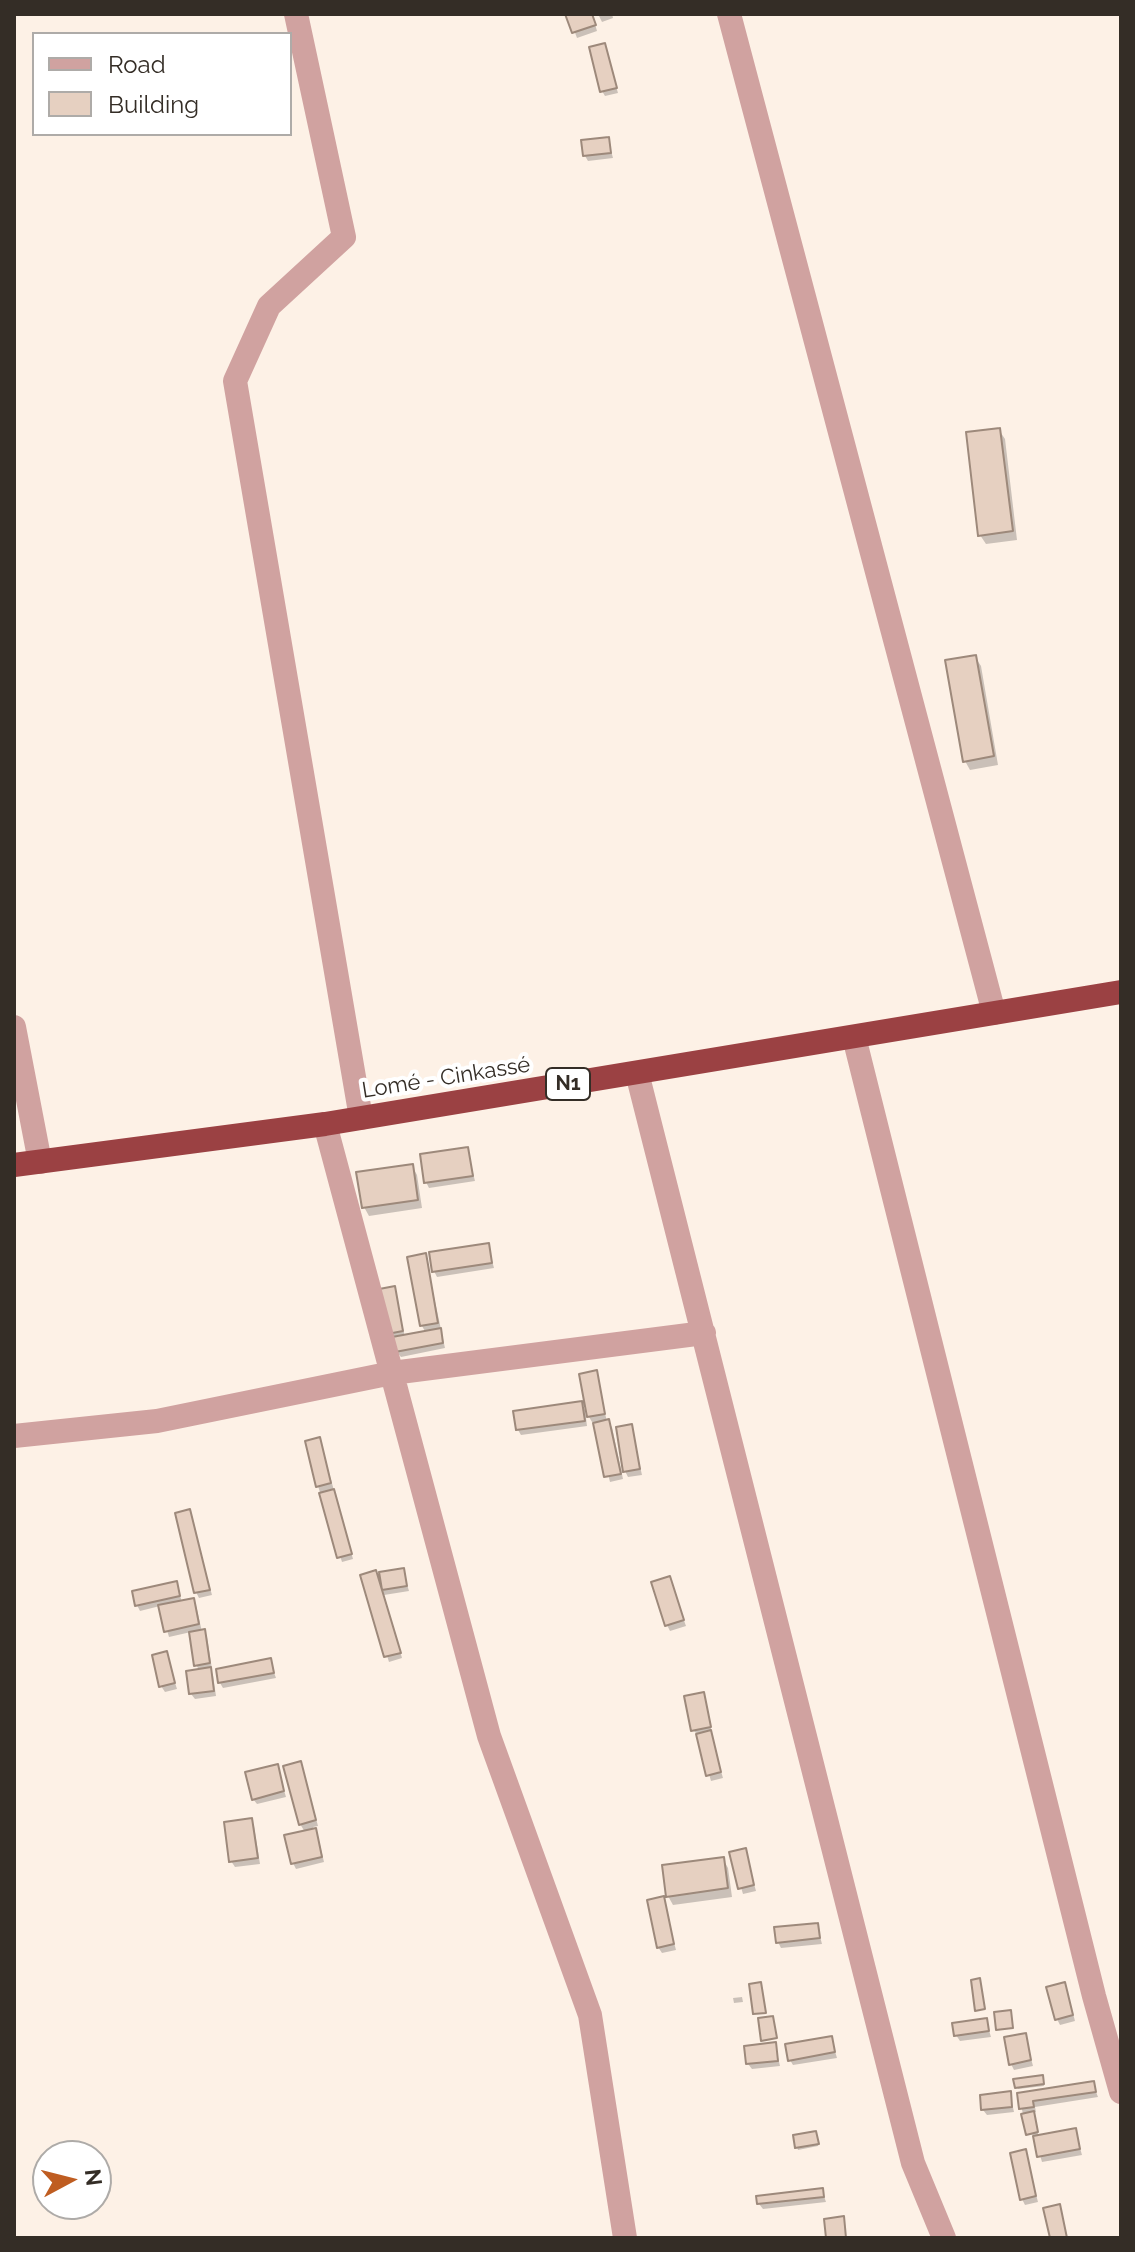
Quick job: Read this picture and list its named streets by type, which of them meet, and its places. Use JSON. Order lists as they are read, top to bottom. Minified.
{"streets":{"highway":["Lomé - Cinkassé","N1"]},"legend":["Road","Building"],"north":"right"}
